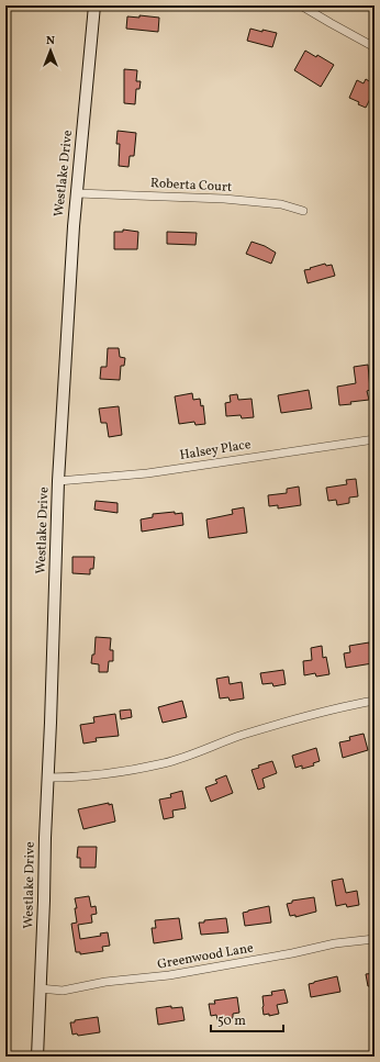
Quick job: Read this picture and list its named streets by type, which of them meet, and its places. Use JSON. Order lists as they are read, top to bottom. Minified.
{"streets":{"street":["Westlake Drive","Roberta Court","Halsey Place","Greenwood Lane"]},"crossings":[["Westlake Drive","Roberta Court"],["Westlake Drive","Halsey Place"],["Westlake Drive","Greenwood Lane"]],"scale_bar":"50 m","north":"top"}
